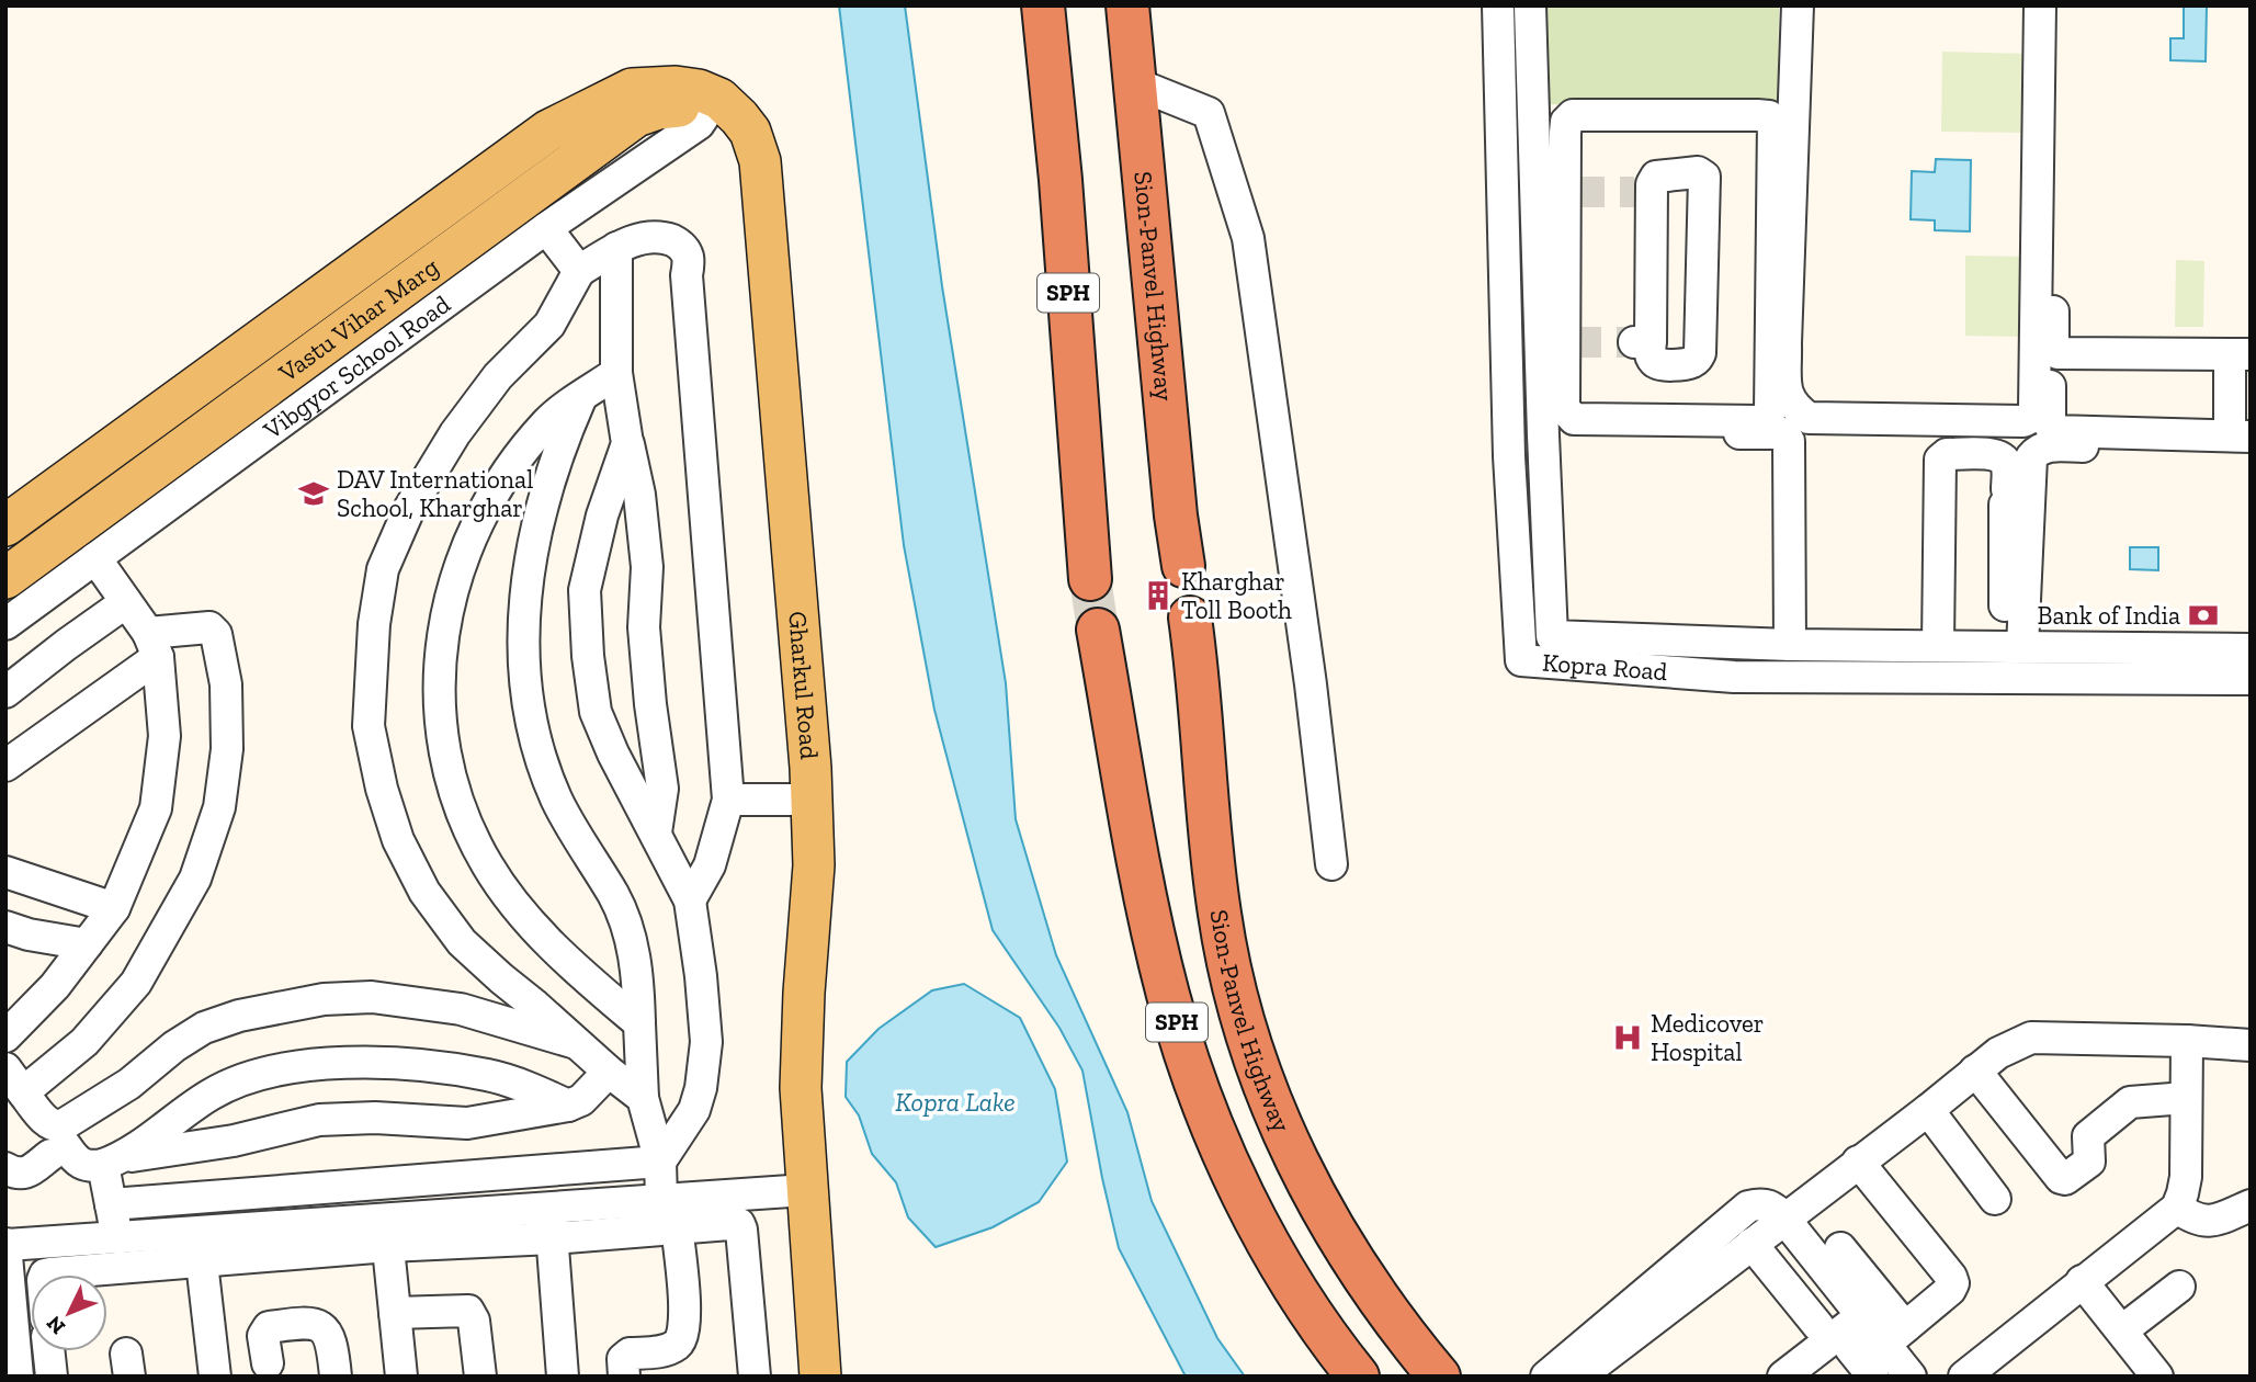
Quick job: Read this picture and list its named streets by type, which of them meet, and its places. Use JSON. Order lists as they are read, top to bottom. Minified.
{"streets":{"highway":["Sion-Panvel Highway","SPH"],"main road":["Vastu Vihar Marg","Gharkul Road"],"street":["Vibgyor School Road","Kopra Road"]},"crossings":[["Vastu Vihar Marg","Vibgyor School Road"],["Vastu Vihar Marg","Gharkul Road"],["Vibgyor School Road","Gharkul Road"]],"water":["Kopra Lake"],"places":{"school or university":["DAV International School, Kharghar"],"building":["Kharghar Toll Booth"],"bank":["Bank of India"],"hospital":["Medicover Hospital"]},"north":"bottom left"}
